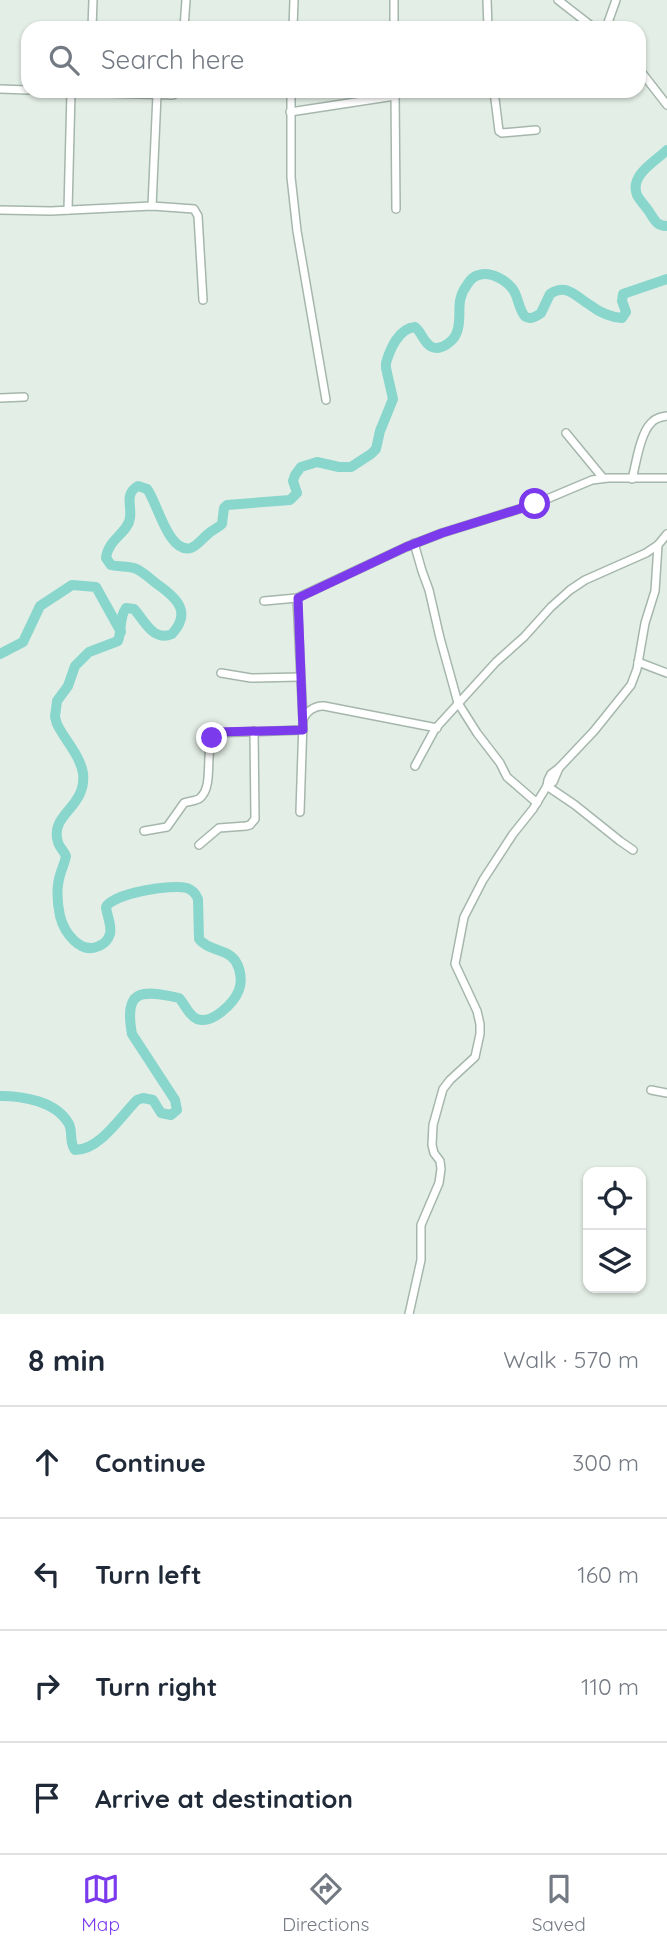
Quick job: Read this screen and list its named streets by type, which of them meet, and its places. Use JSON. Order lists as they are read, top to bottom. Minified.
{"page":{"search":"Search here","heading":["8 min","Walk · 570 m"],"list":[["Continue","300 m"],["Turn left","160 m"],["Turn right","110 m"],"Arrive at destination"],"nav":["Map","Directions","Saved"]}}
